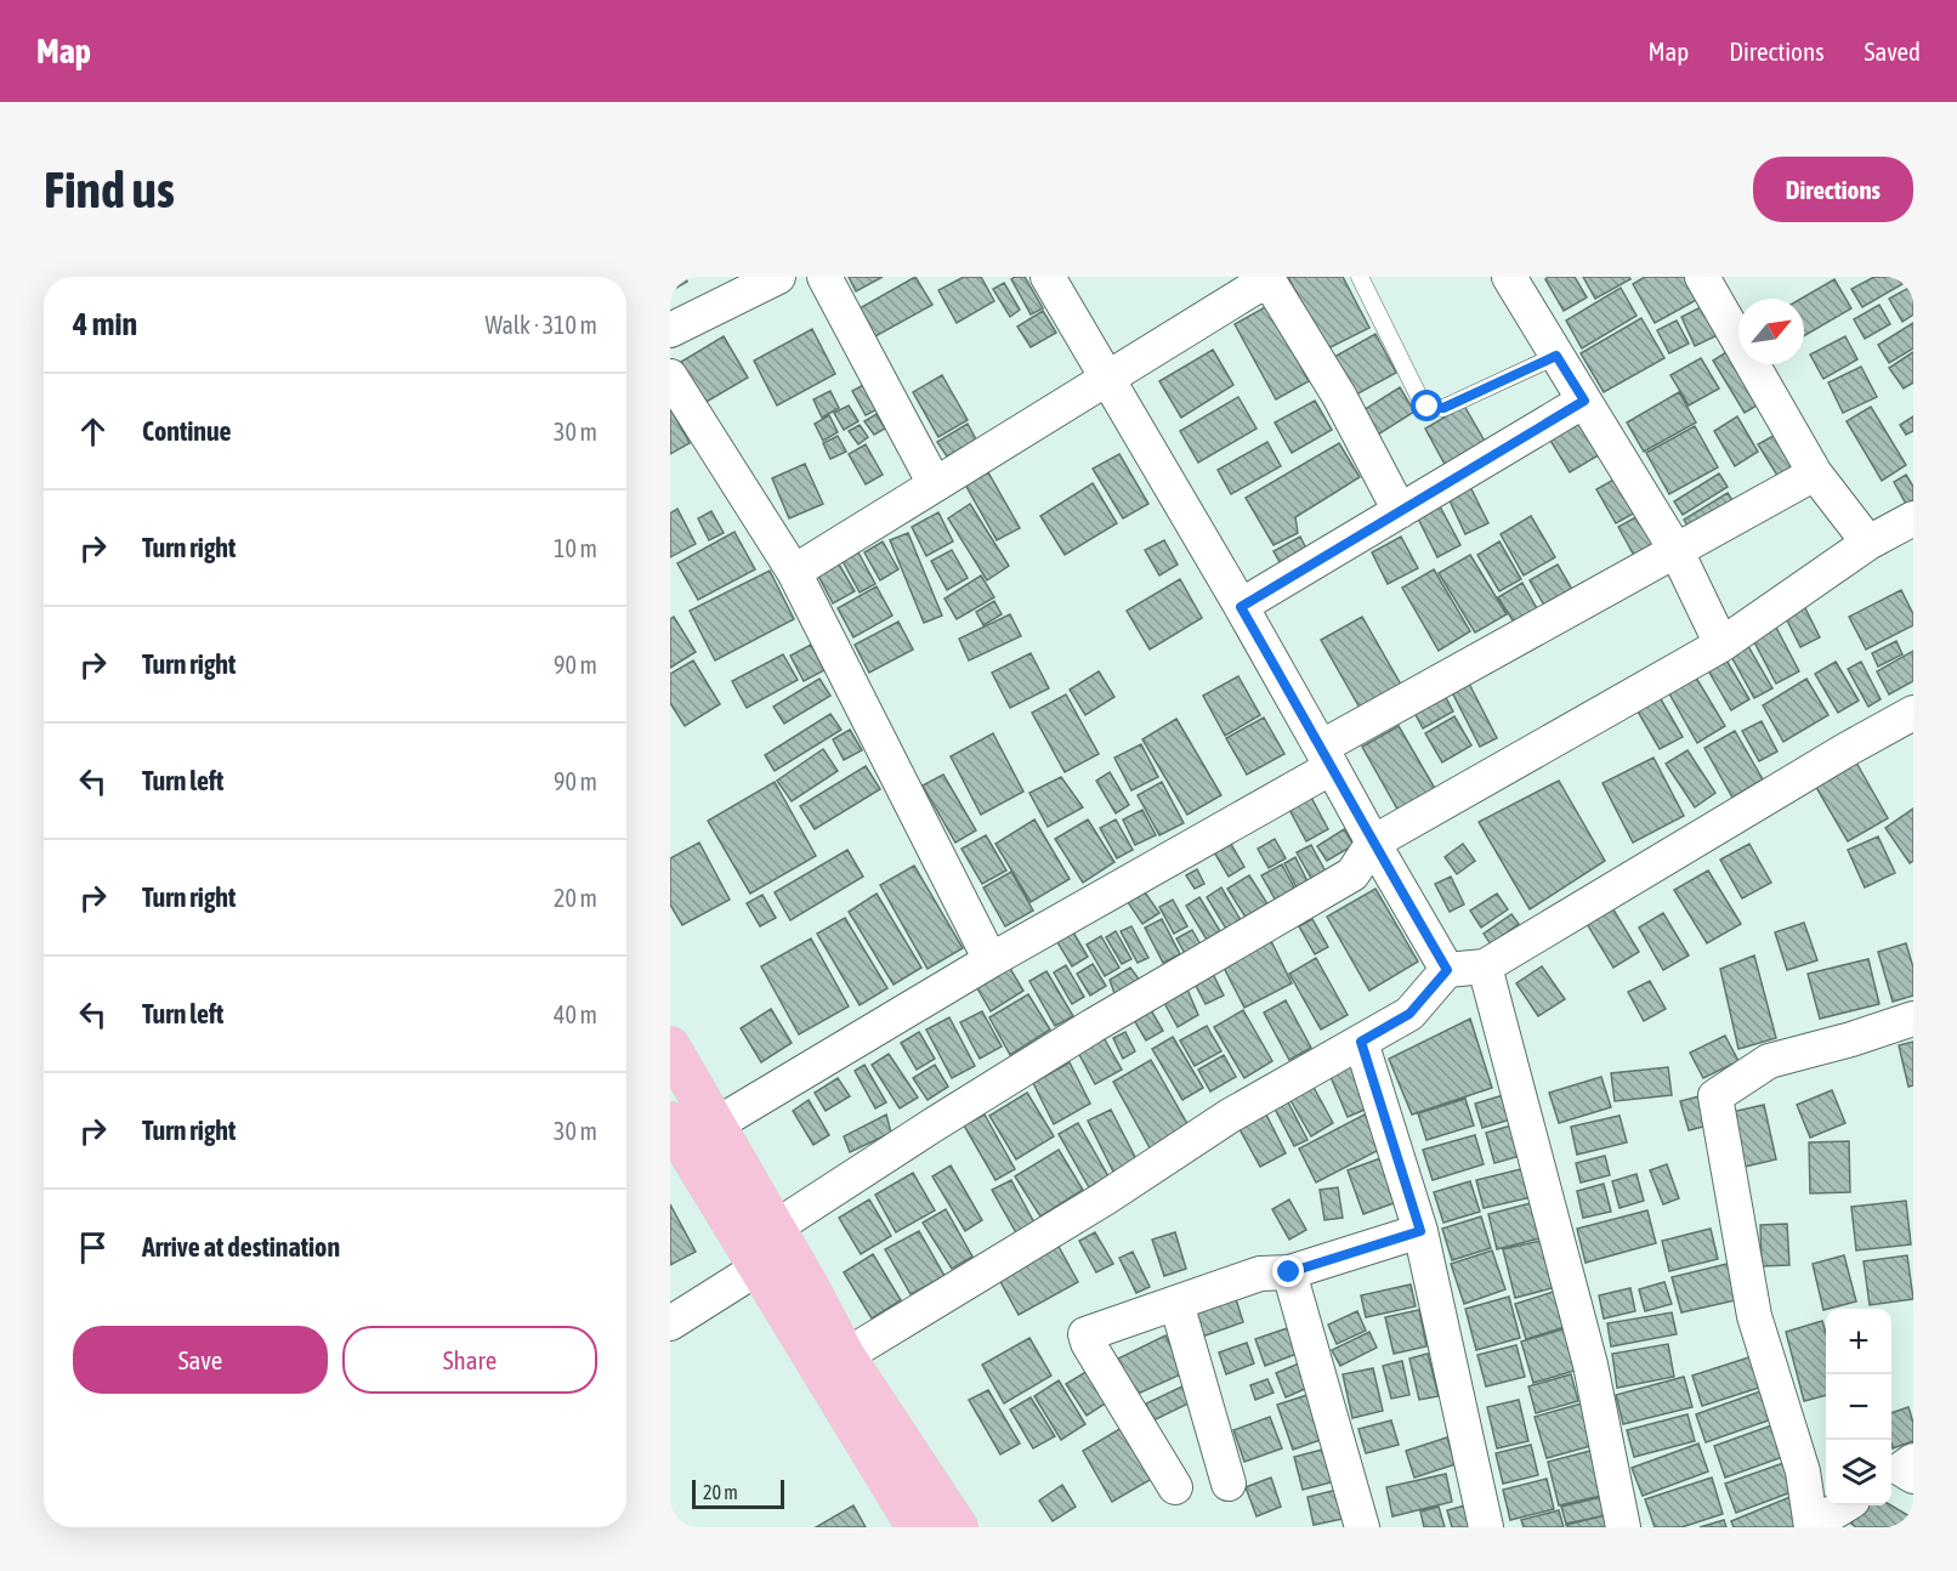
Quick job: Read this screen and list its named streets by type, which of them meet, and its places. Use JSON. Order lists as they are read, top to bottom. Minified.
{"scale_bar":"20 m","north":"top right","page":{"header":"Map","nav":["Map","Directions","Saved"],"buttons":["Directions",["Save","Share"]],"title":"Find us","heading":["4 min","Walk · 310 m"],"list":[["Continue","30 m"],["Turn right","10 m"],["Turn right","90 m"],["Turn left","90 m"],["Turn right","20 m"],["Turn left","40 m"],["Turn right","30 m"],"Arrive at destination"],"map_buttons":["+","−"],"scale":"20 m"}}
